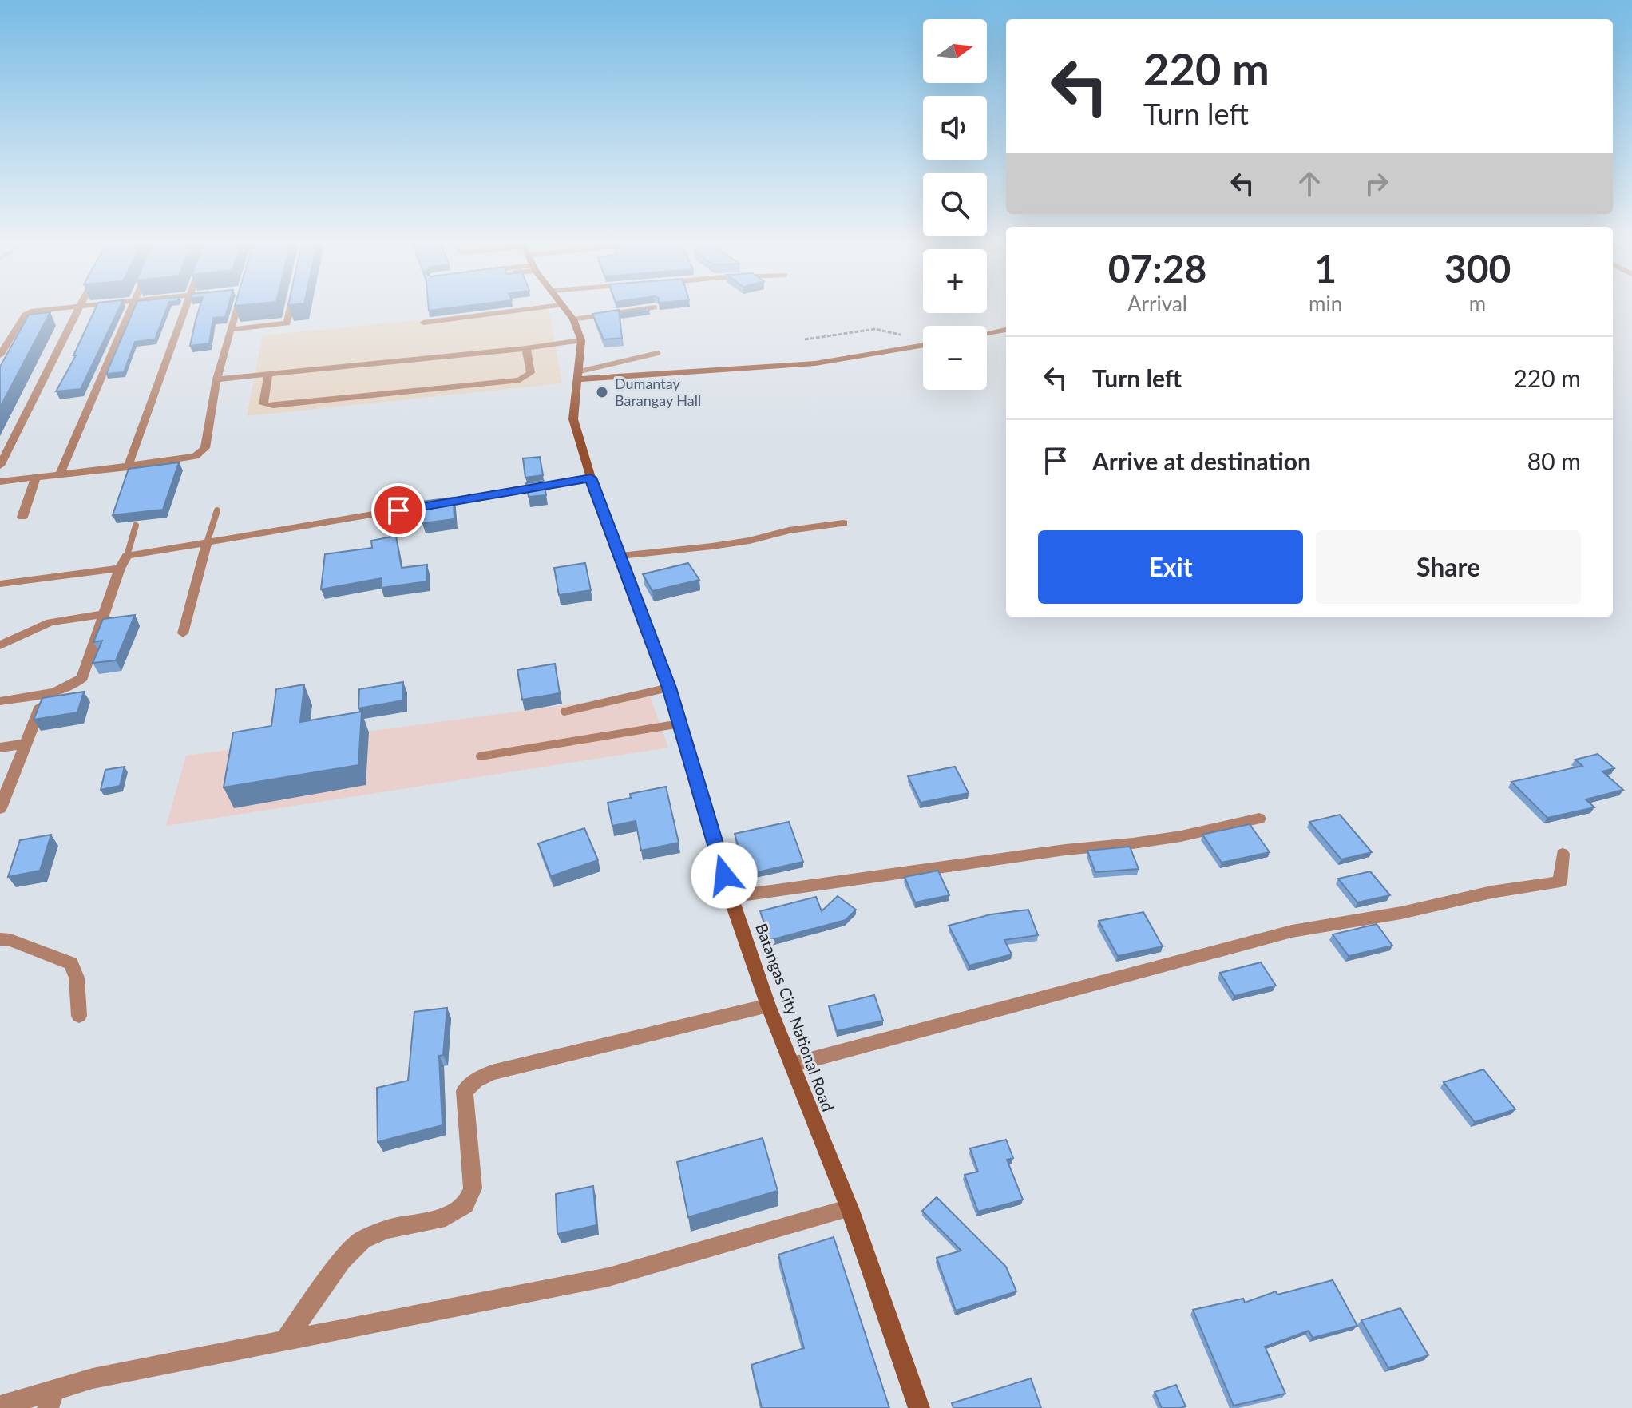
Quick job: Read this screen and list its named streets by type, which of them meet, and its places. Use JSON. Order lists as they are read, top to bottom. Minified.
{"streets":{"street":["Batangas City National Road"]},"places":["Dumantay Barangay Hall"],"north":"right","page":{"map_buttons":["+","−"],"turn":["220 m","Turn left"],"eta":["07:28","Arrival","1","min","300","m"],"list":[{"name":"Turn left","value":"220 m"},{"name":"Arrive at destination","value":"80 m"}],"buttons":["Exit","Share"]}}
